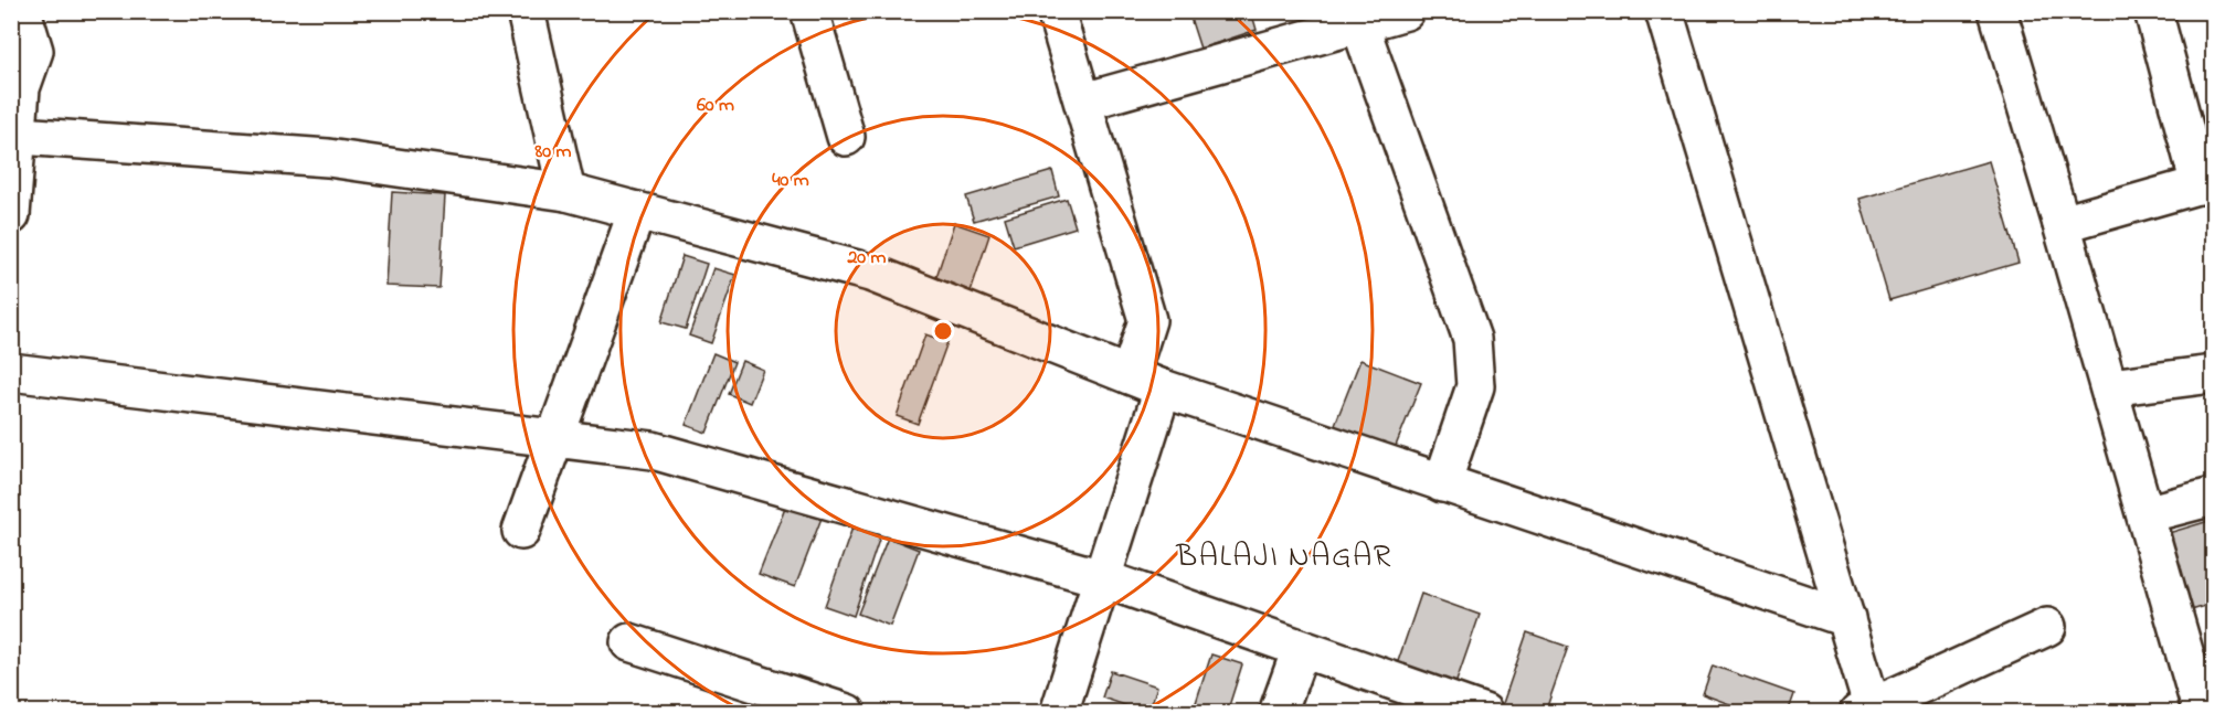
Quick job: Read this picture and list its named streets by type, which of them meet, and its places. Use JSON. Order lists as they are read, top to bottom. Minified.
{"districts":["BALAJI NAGAR"],"rings":["60 m","80 m","40 m","20 m"]}
